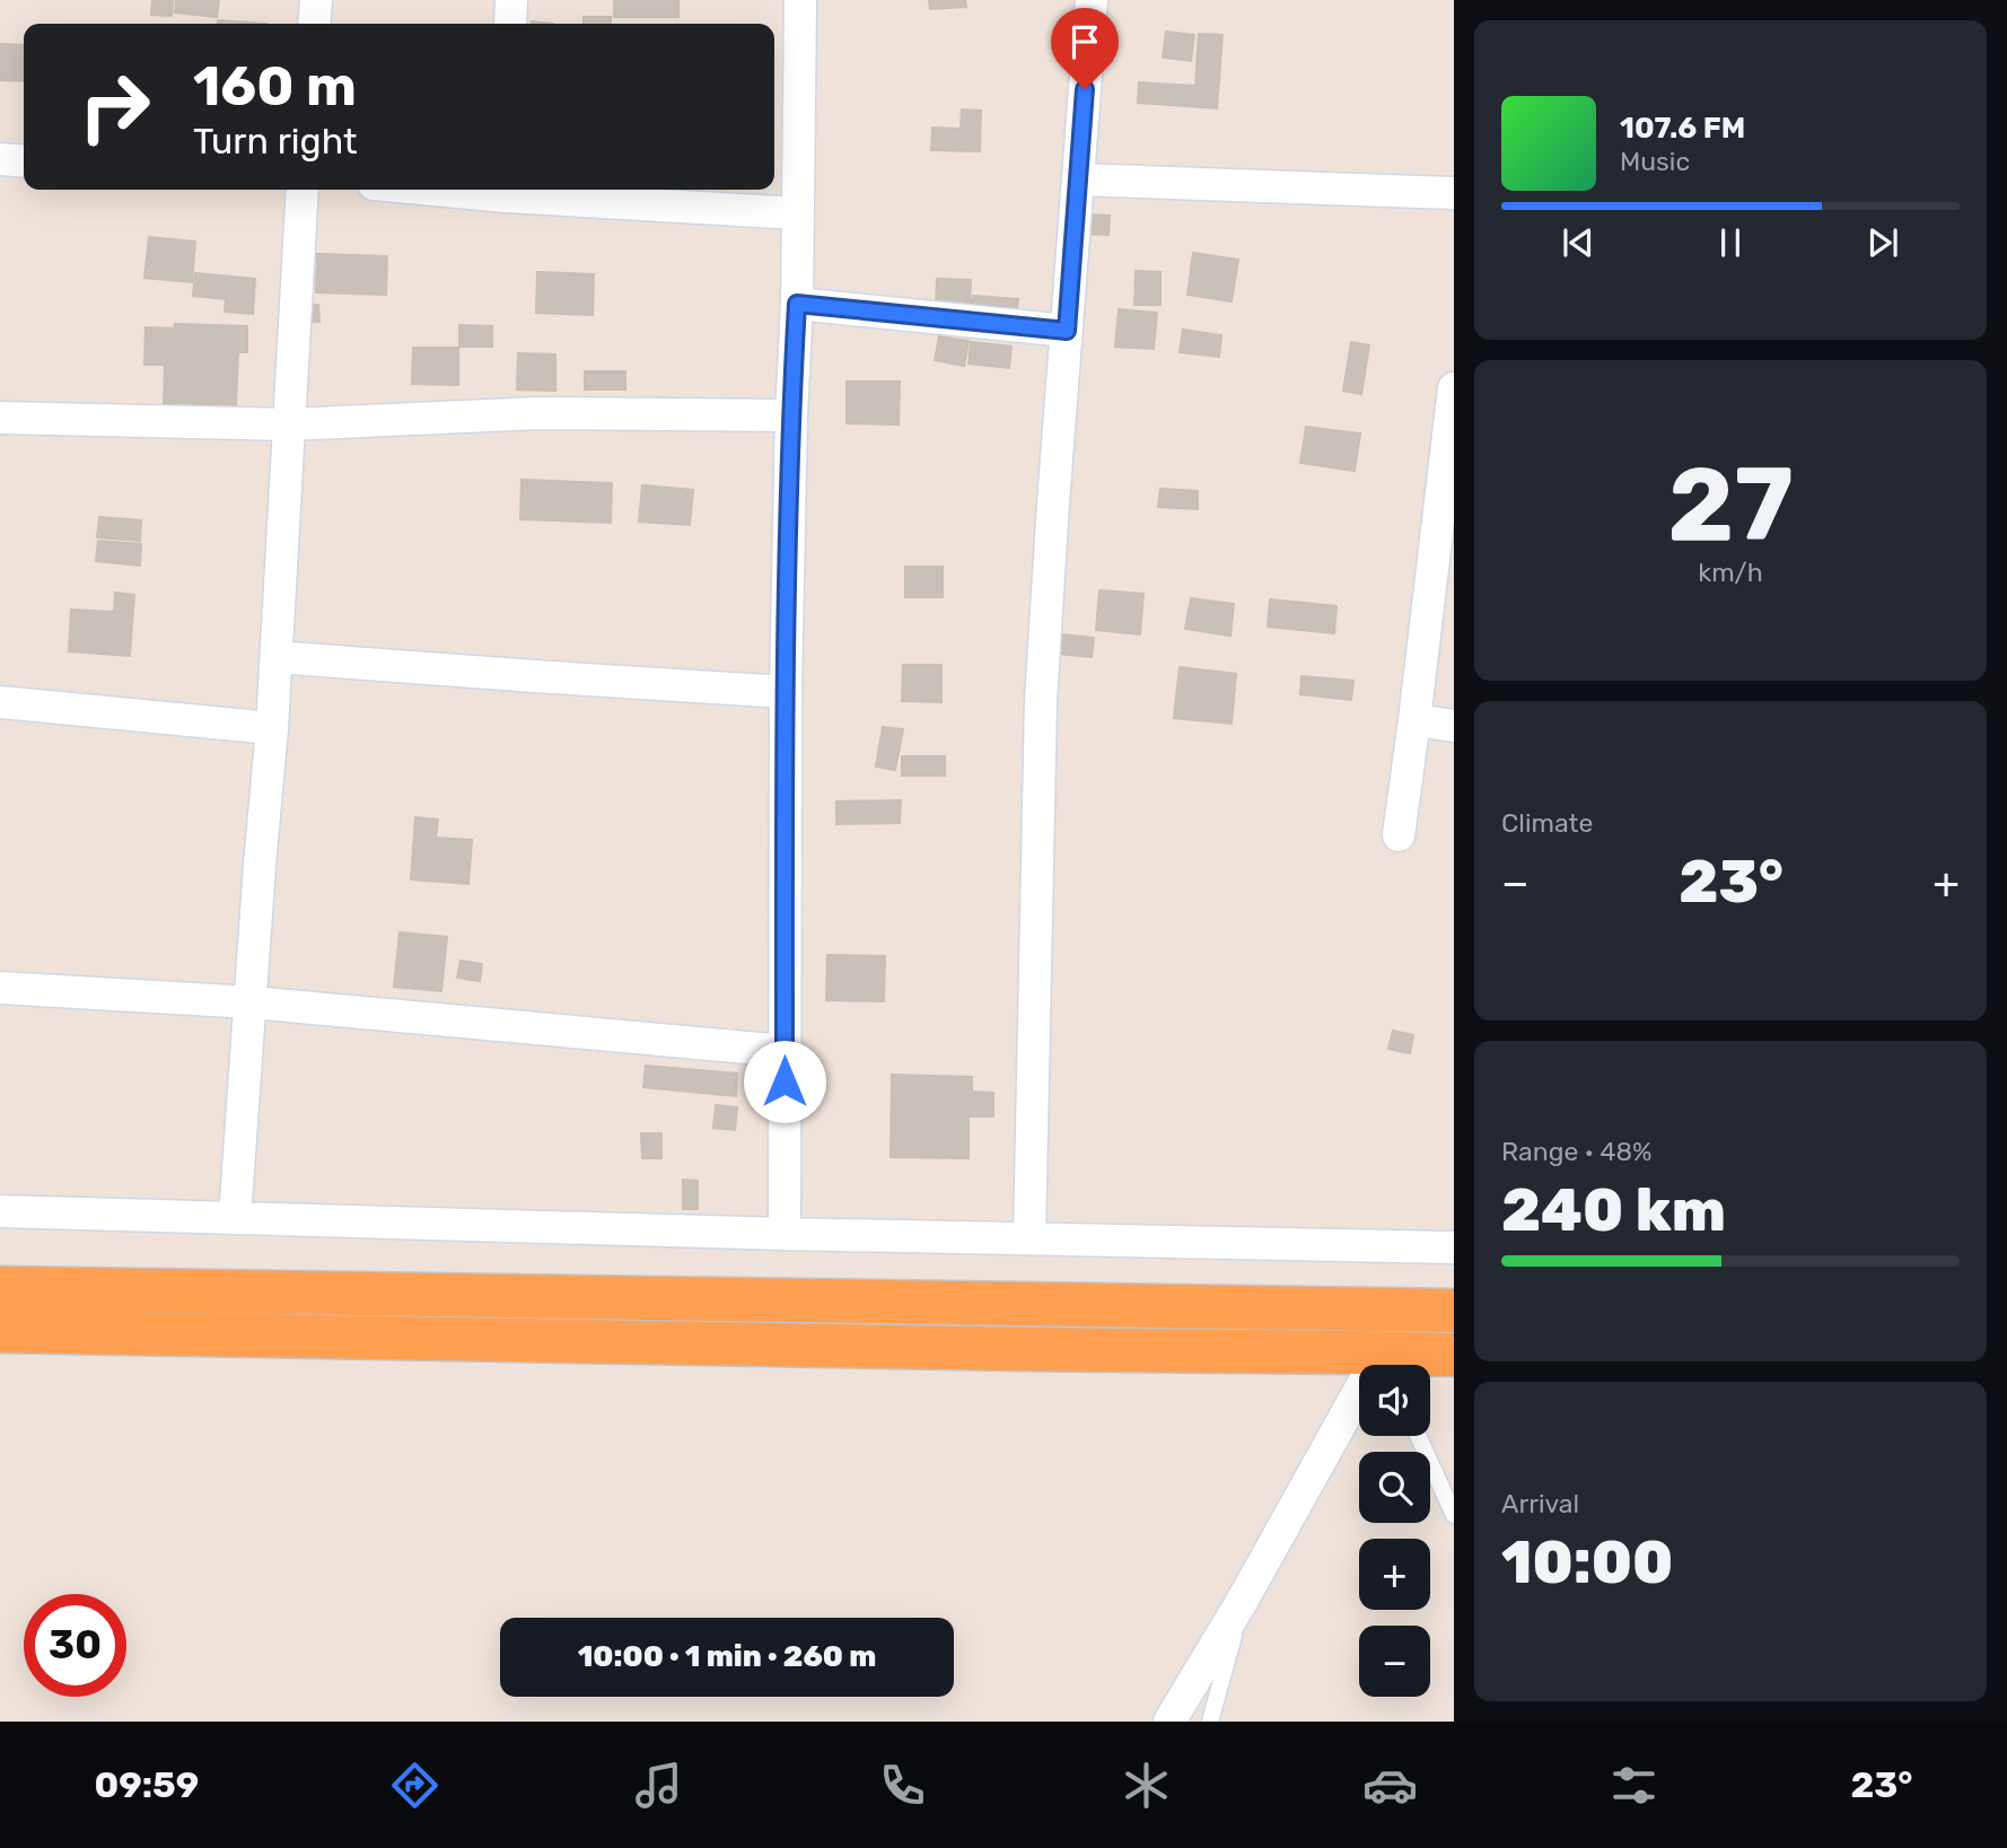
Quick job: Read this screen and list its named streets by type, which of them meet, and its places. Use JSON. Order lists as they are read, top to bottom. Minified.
{"page":{"turn":["160 m","Turn right"],"song":["107.6 FM","Music"],"tile":[["27","km/h"],"Climate",["Range · 48%","240 km"],["Arrival","10:00"]],"heat":["−","23°","+"],"map_buttons":["+","−"],"limit":"30","trip":"10:00 · 1 min · 260 m","tabs":["09:59","23°"]}}
